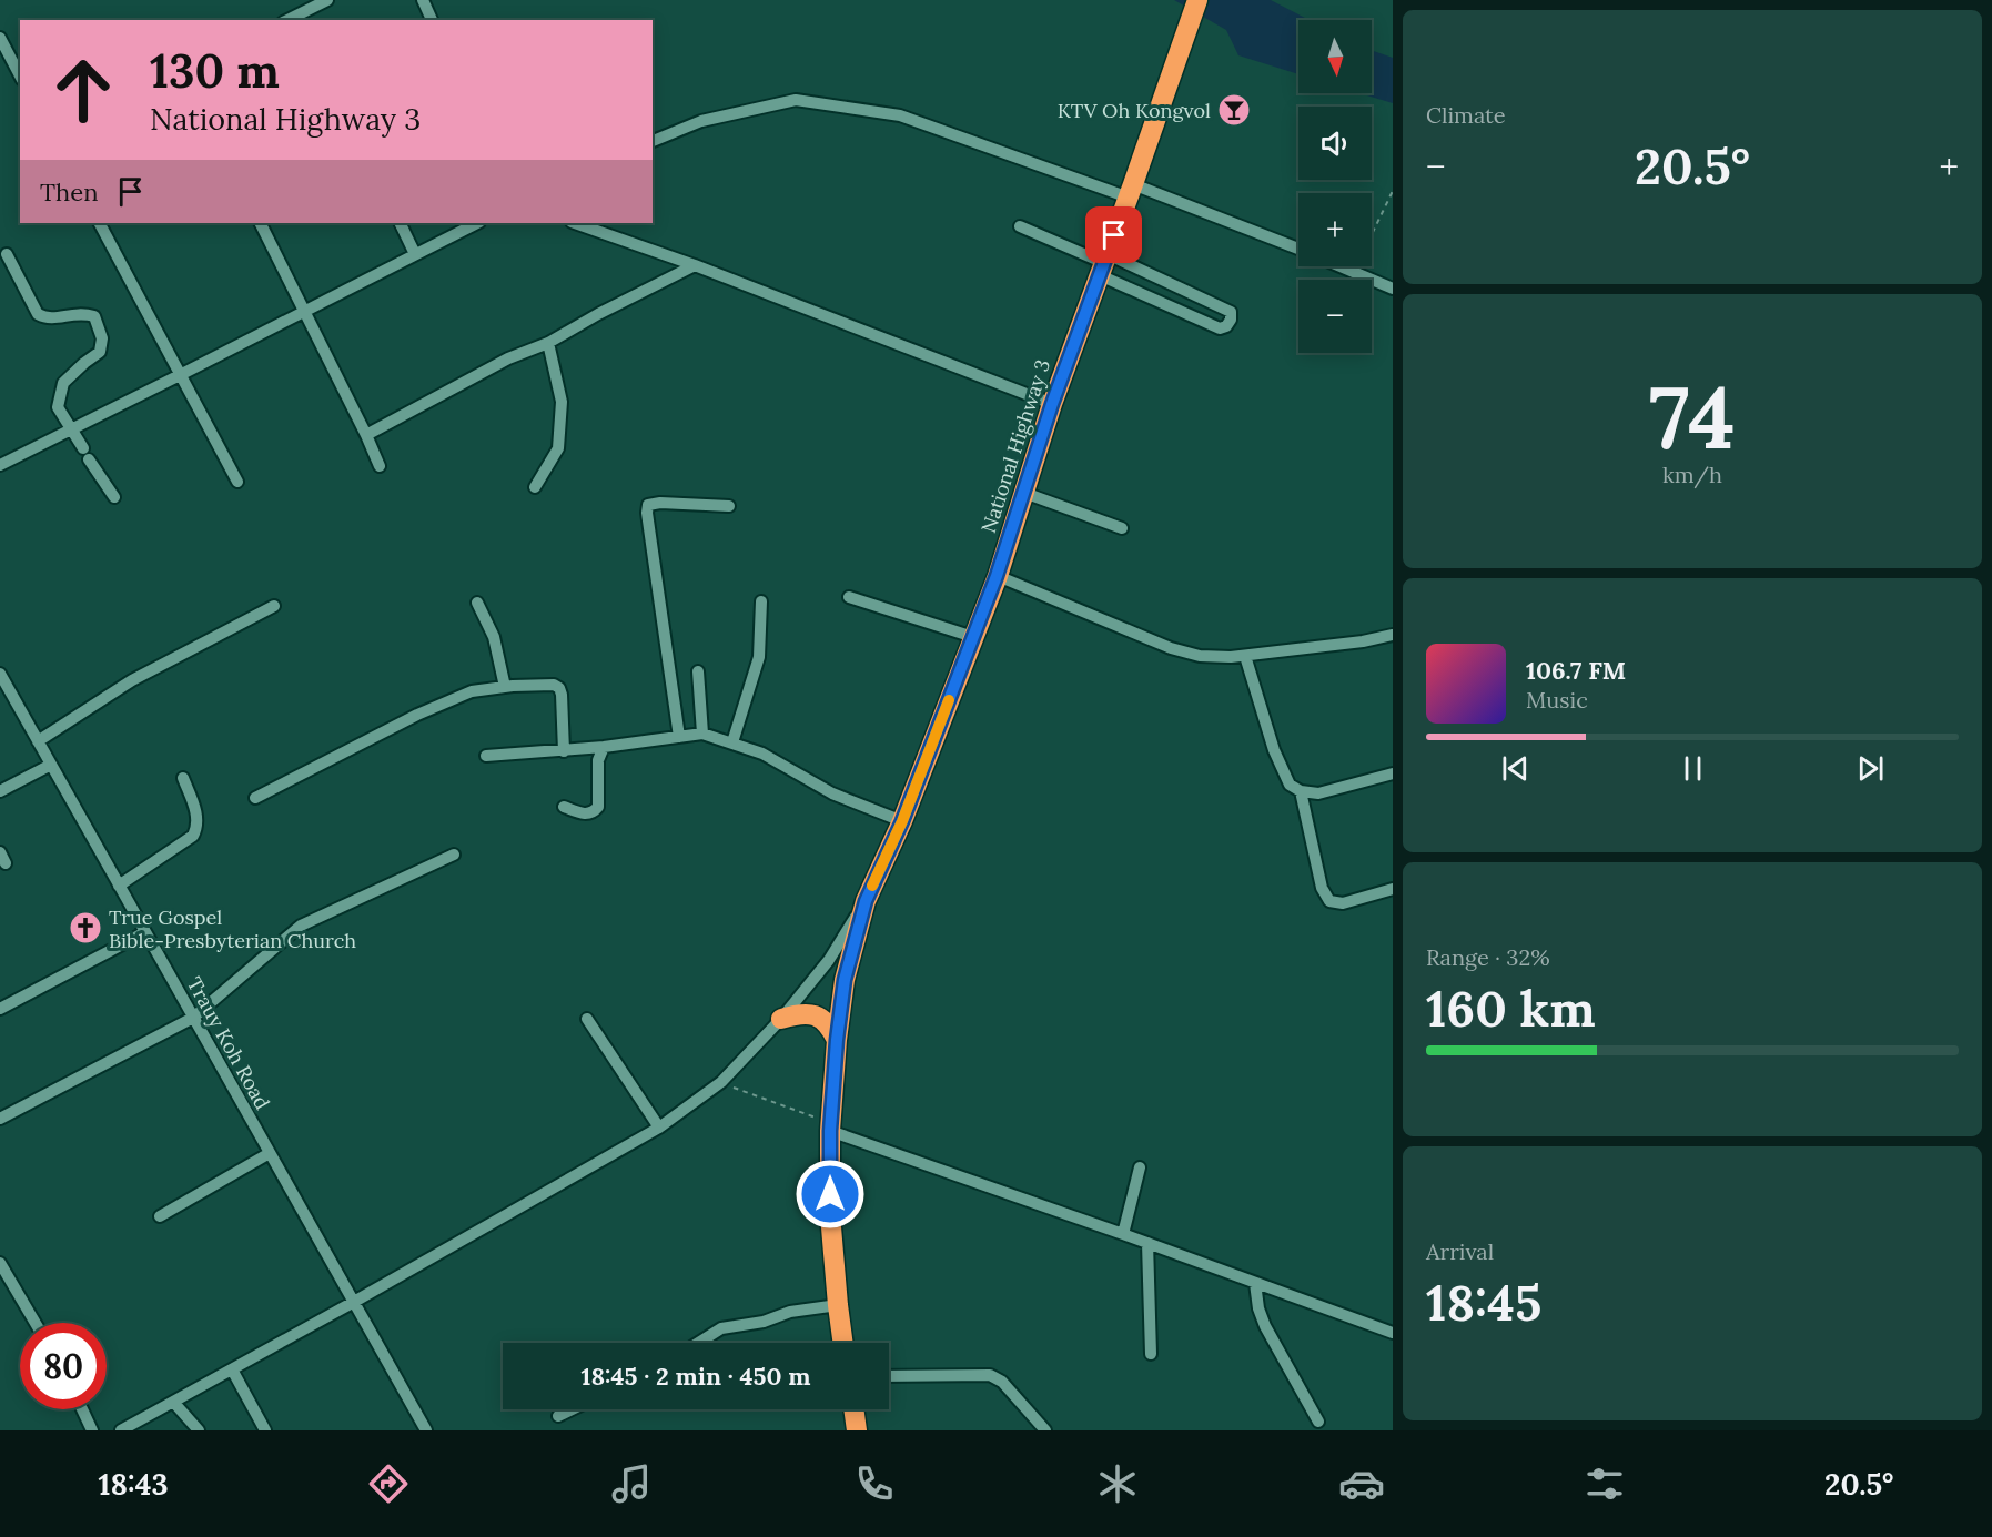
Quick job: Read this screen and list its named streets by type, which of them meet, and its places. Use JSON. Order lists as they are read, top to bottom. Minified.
{"streets":{"highway":["National Highway 3"],"street":["Trauy Koh Road"]},"places":{"bar":["KTV Oh Kongvol"],"church":["True Gospel Bible-Presbyterian Church"]},"north":"bottom","page":{"tile":["Climate",["74","km/h"],["Range · 32%","160 km"],["Arrival","18:45"]],"map_buttons":["+","−"],"turn":["130 m","National Highway 3"],"heat":["−","20.5°","+"],"then":"Then","song":["106.7 FM","Music"],"limit":"80","trip":"18:45 · 2 min · 450 m","tabs":["18:43","20.5°"]}}
